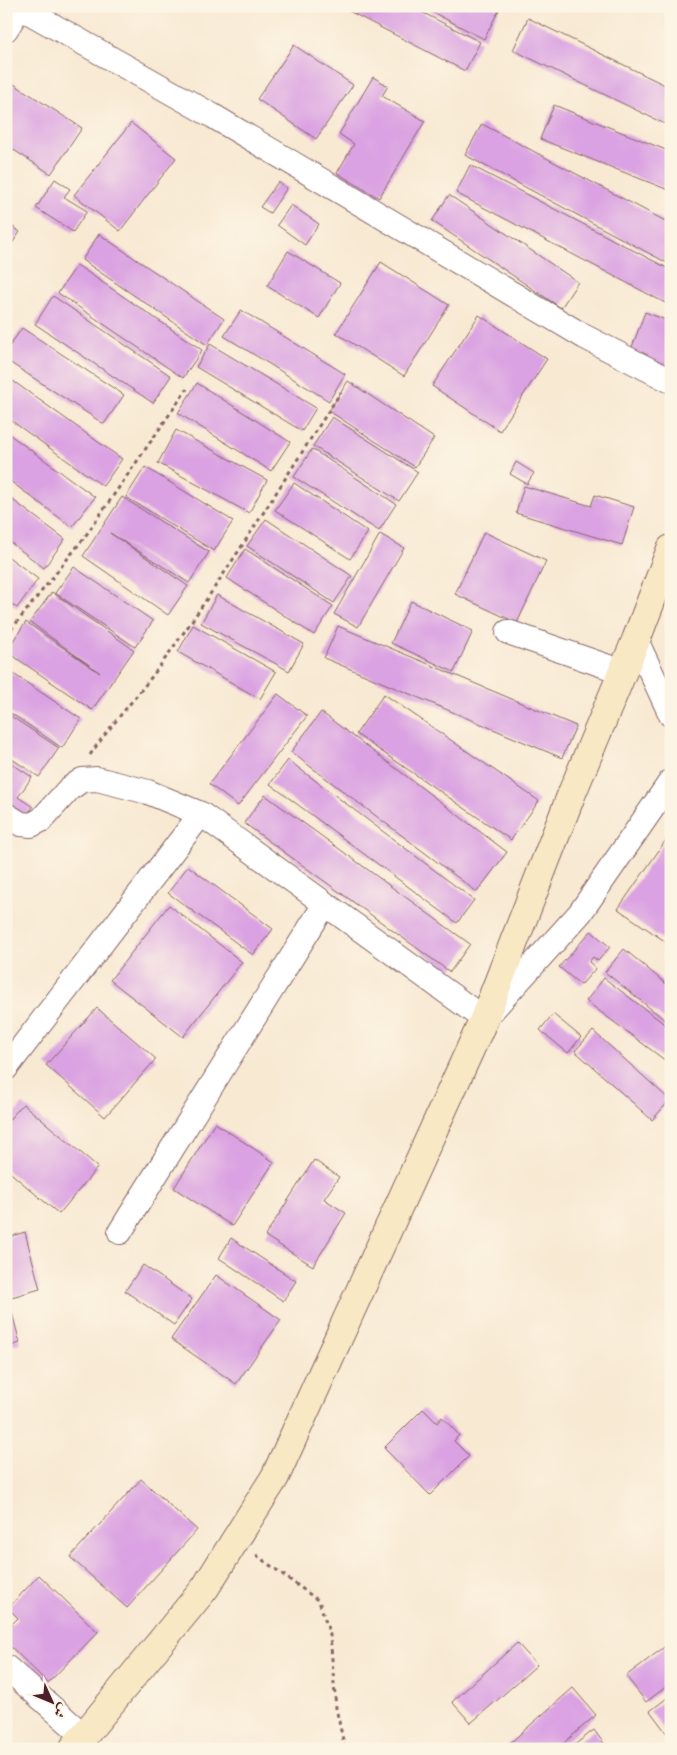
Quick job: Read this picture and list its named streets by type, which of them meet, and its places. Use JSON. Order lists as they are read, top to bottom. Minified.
{"north":"bottom right"}
